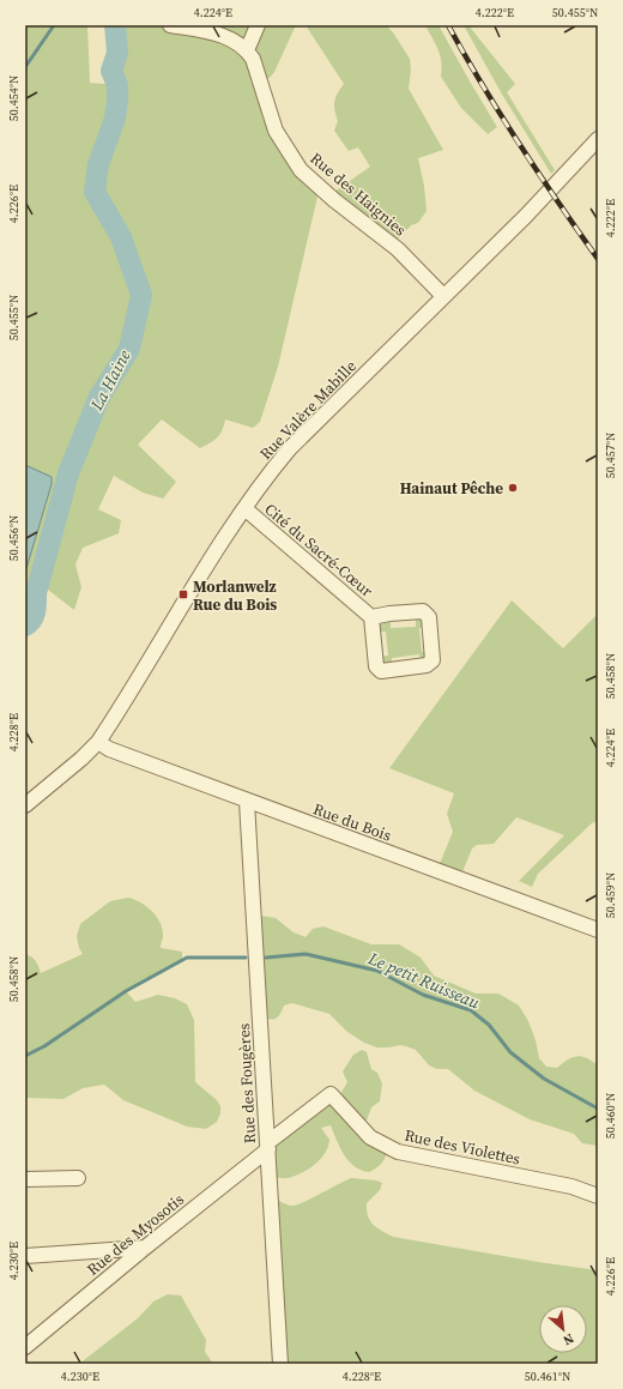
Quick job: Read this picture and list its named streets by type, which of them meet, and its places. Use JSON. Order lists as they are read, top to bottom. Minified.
{"streets":{"street":["Rue des Haignies","Rue Valère Mabille","Cité du Sacré-Cœur","Rue du Bois","Rue des Fougères","Rue des Violettes","Rue des Myosotis"]},"crossings":[["Rue des Haignies","Rue Valère Mabille"],["Rue Valère Mabille","Cité du Sacré-Cœur"],["Rue Valère Mabille","Rue du Bois"],["Rue du Bois","Rue des Fougères"],["Rue des Fougères","Rue des Violettes"],["Rue des Fougères","Rue des Myosotis"],["Rue des Violettes","Rue des Myosotis"]],"water":["La Haine","Le petit Ruisseau"],"places":{"other":["Hainaut Pêche"],"transit":["Morlanwelz Rue du Bois"]},"north":"bottom right","coordinates":["4.224°E","4.222°E","50.455°N","50.454°N","4.226°E","50.457°N","50.456°N","50.458°N","4.228°E","50.459°N","50.460°N","4.230°E","50.461°N"]}
